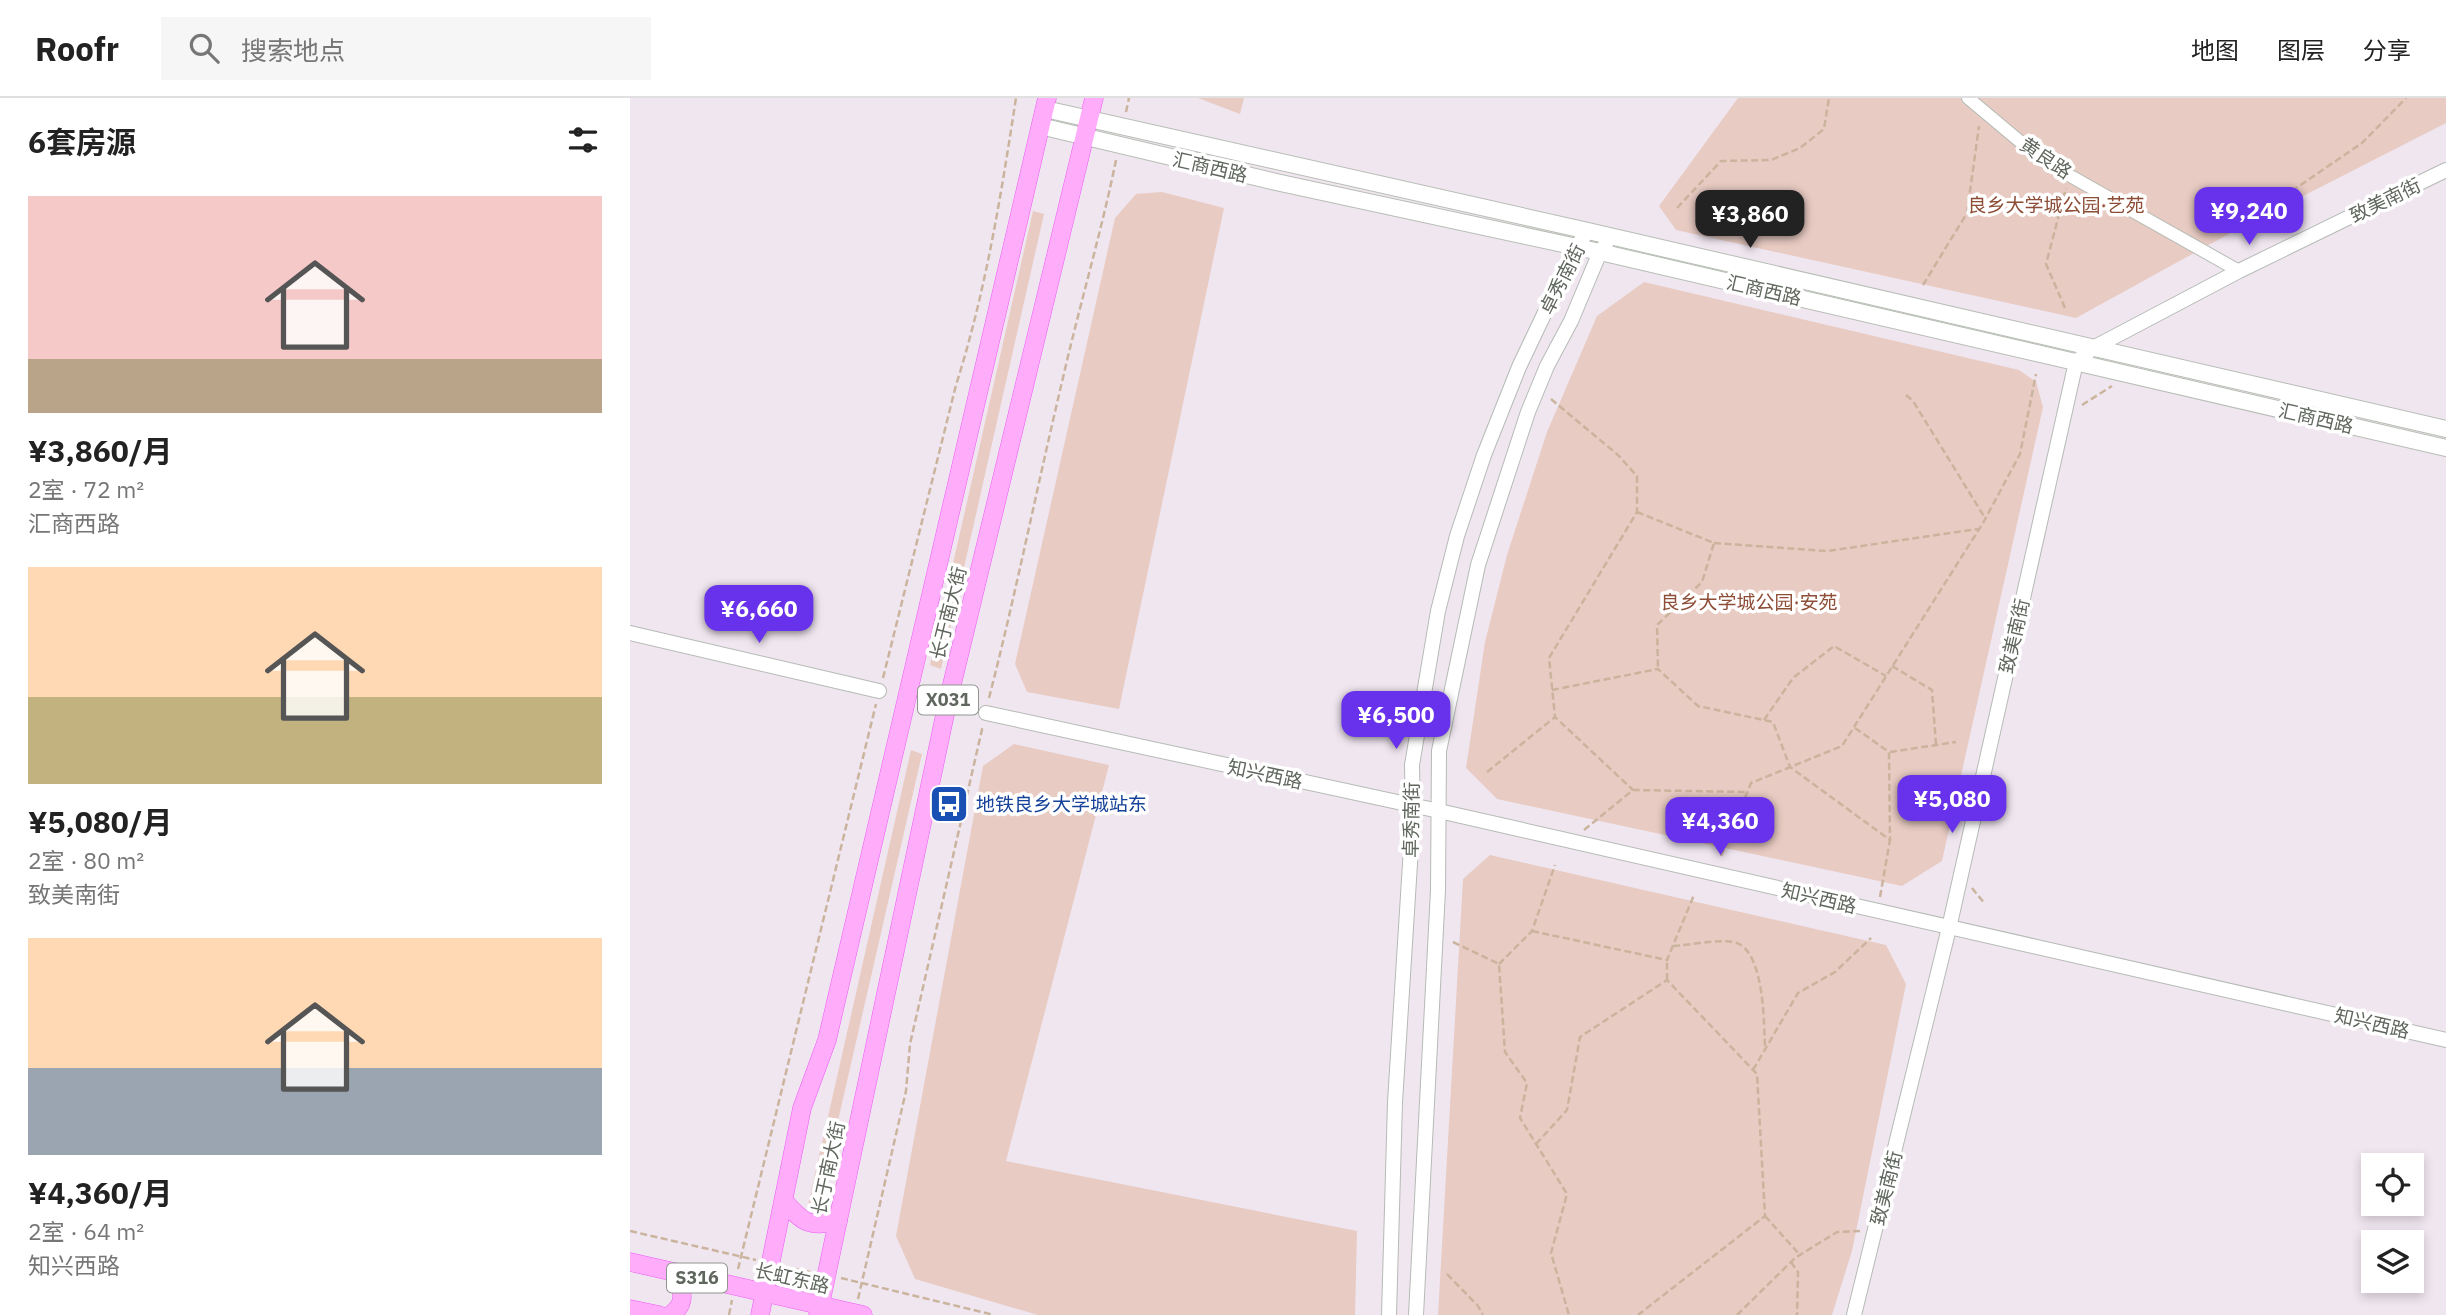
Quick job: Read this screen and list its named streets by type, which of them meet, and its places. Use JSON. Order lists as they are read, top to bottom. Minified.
{"streets":{"main road":["汇商西路","长于南大街","X031","S316","长虹东路"],"street":["黄良路","致美南街","卓秀南街","知兴西路"]},"crossings":[["黄良路","致美南街"],["汇商西路","致美南街"],["汇商西路","卓秀南街"],["汇商西路","长于南大街"],["致美南街","知兴西路"],["卓秀南街","知兴西路"],["长于南大街","X031"],["长于南大街","长虹东路"],["X031","长虹东路"]],"parks":["良乡大学城公园·艺苑","良乡大学城公园·安苑"],"places":{"bus stop":["地铁良乡大学城站东"]},"page":{"header":"Roofr","search":"搜索地点","nav":["地图","图层","分享"],"heading":"6套房源","list":[{"name":"¥3,860/月","note":"2室 · 72 m² · 汇商西路"},{"name":"¥5,080/月","note":"2室 · 80 m² · 致美南街"},{"name":"¥4,360/月","note":"2室 · 64 m² · 知兴西路"}],"price":["¥9,240","¥3,860","¥6,660","¥6,500","¥5,080","¥4,360"]}}
